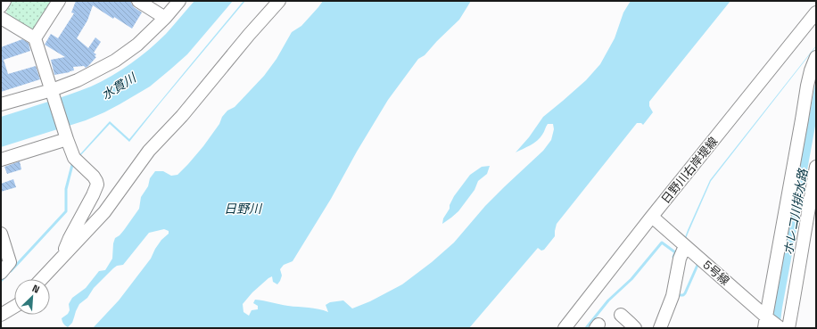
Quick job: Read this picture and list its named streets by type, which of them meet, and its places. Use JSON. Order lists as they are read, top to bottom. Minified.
{"streets":{"street":["日野川右岸堤線","5号線"]},"crossings":[["日野川右岸堤線","5号線"]],"water":["水貫川","日野川","ホレコ川排水路"],"north":"top right"}
